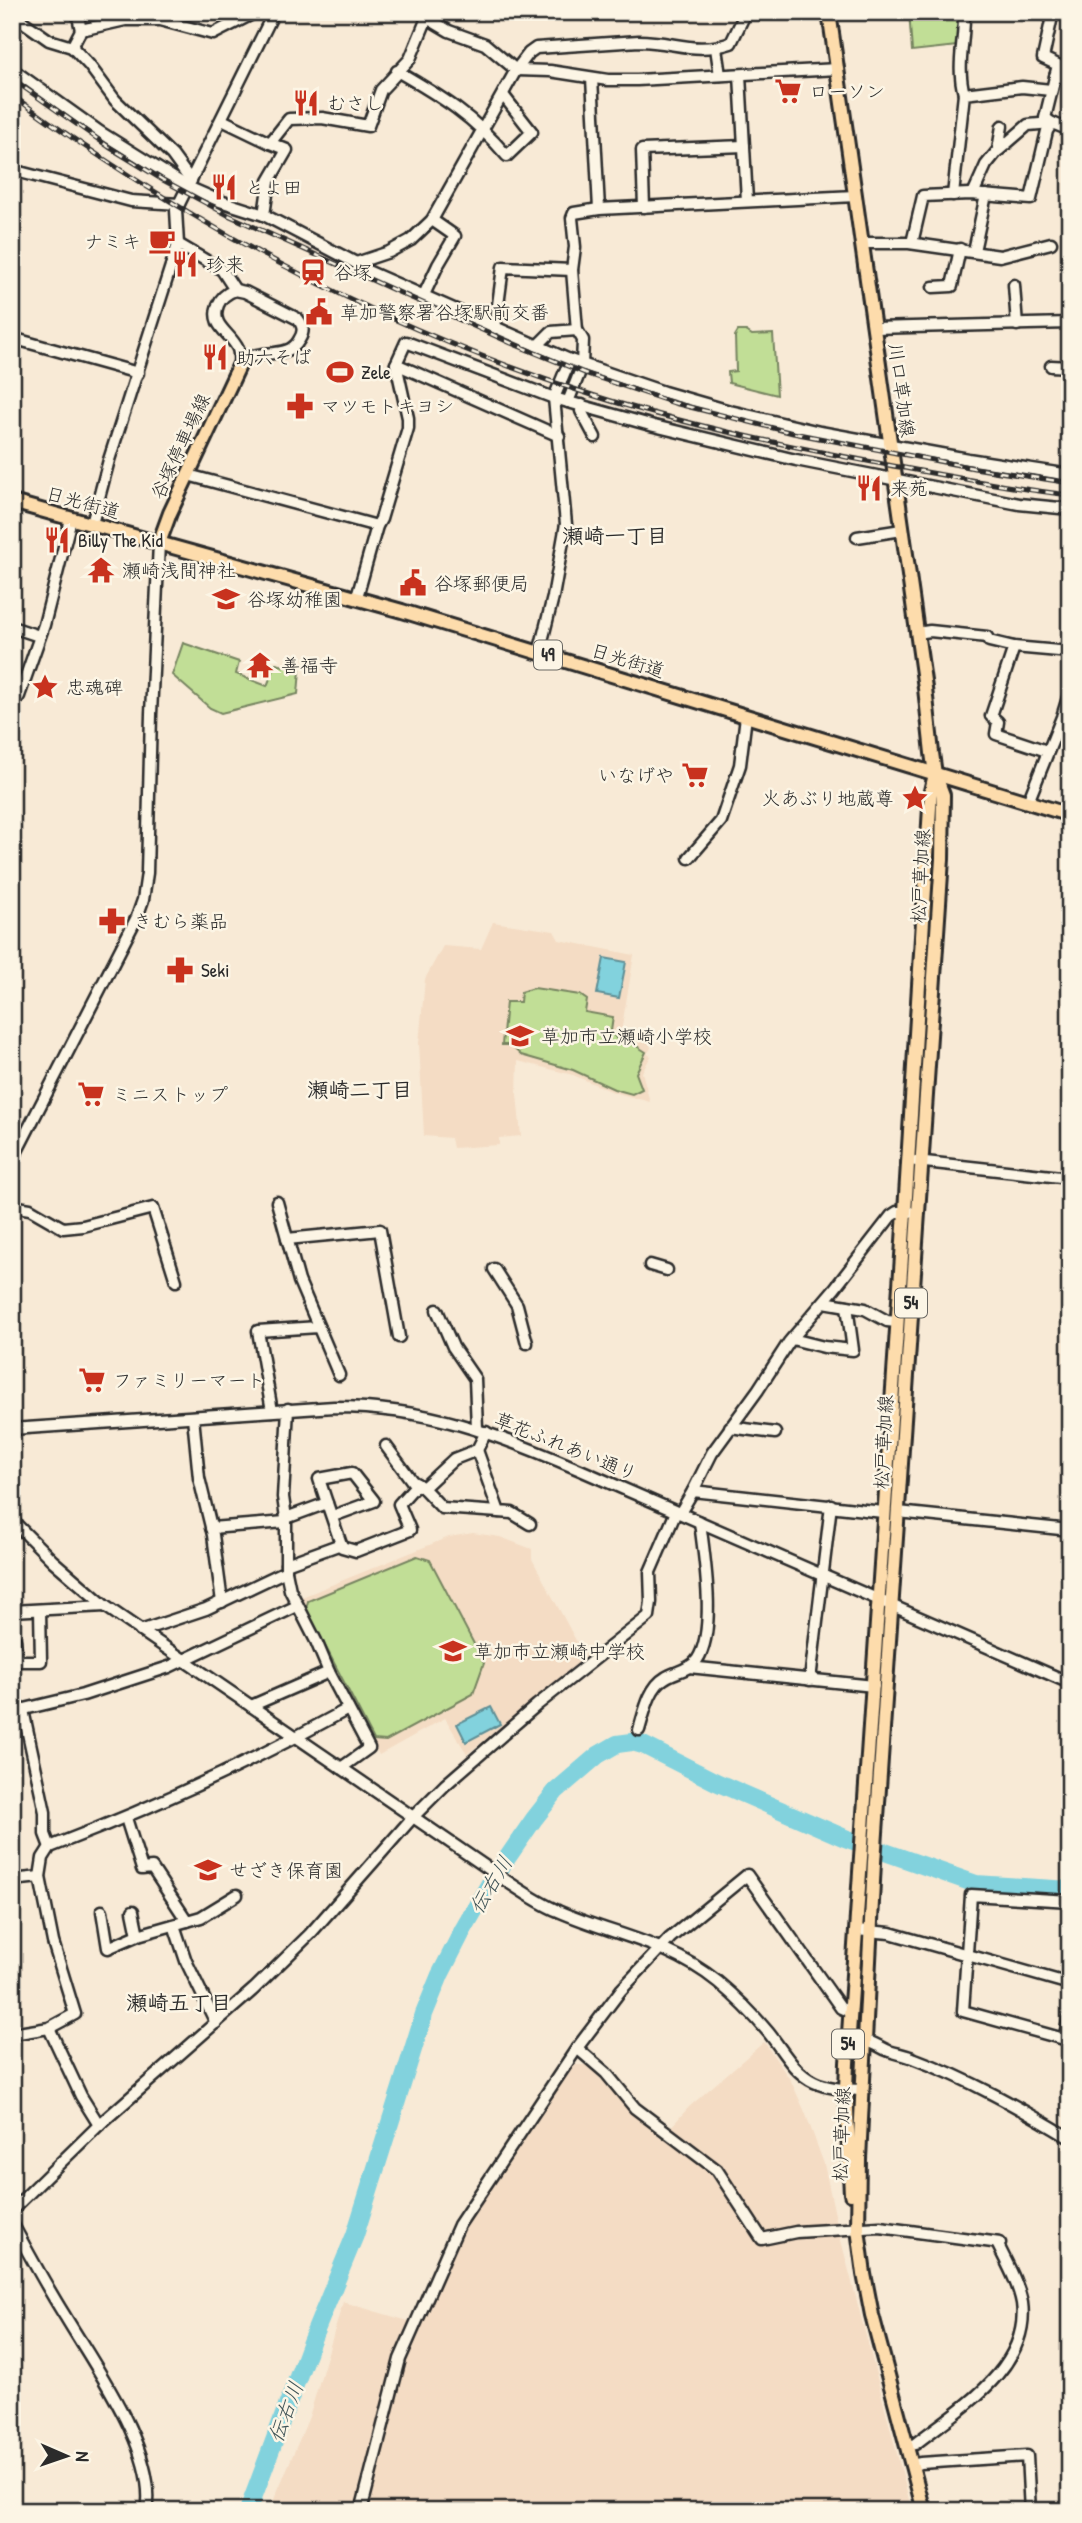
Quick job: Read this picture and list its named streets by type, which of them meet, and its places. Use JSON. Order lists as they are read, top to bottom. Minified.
{"streets":{"main road":["川口草加線","谷塚停車場線","日光街道","49","松戸草加線","54"],"street":["草花ふれあい通り"]},"crossings":[["川口草加線","日光街道"],["川口草加線","松戸草加線"],["谷塚停車場線","日光街道"],["日光街道","松戸草加線"],["松戸草加線","草花ふれあい通り"]],"districts":["瀬崎一丁目","瀬崎二丁目","瀬崎五丁目"],"water":["伝右川"],"places":{"supermarket":["ローソン","いなげや","ミニストップ","ファミリーマート"],"restaurant":["むさし","とよ田","珍来","助六そば","来苑","Billy The Kid"],"cafe":["ナミキ"],"station":["谷塚"],"public building":["草加警察署谷塚駅前交番","谷塚郵便局"],"sports":["Zele"],"pharmacy":["マツモトキヨシ","きむら薬品","Seki"],"temple":["瀬崎浅間神社","善福寺"],"school or university":["谷塚幼稚園","草加市立瀬崎小学校","草加市立瀬崎中学校","せざき保育園"],"place":["忠魂碑","火あぶり地蔵尊"]},"north":"right"}
